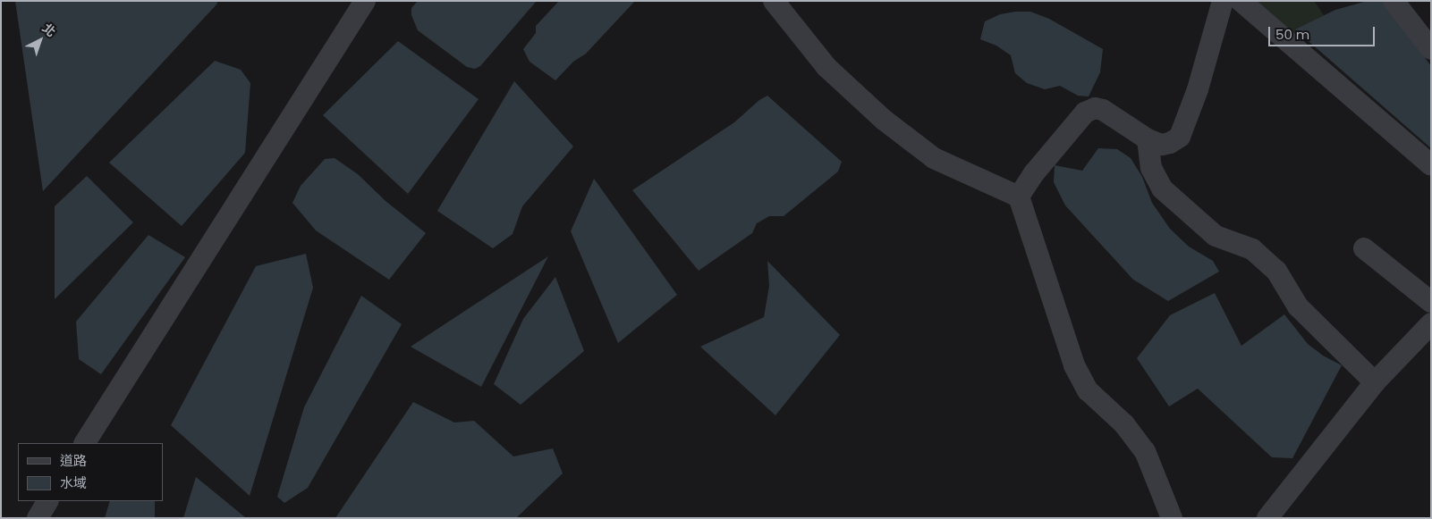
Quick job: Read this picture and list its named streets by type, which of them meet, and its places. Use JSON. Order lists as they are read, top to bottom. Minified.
{"legend":["道路","水域"],"scale_bar":"50 m","north":"top right"}
